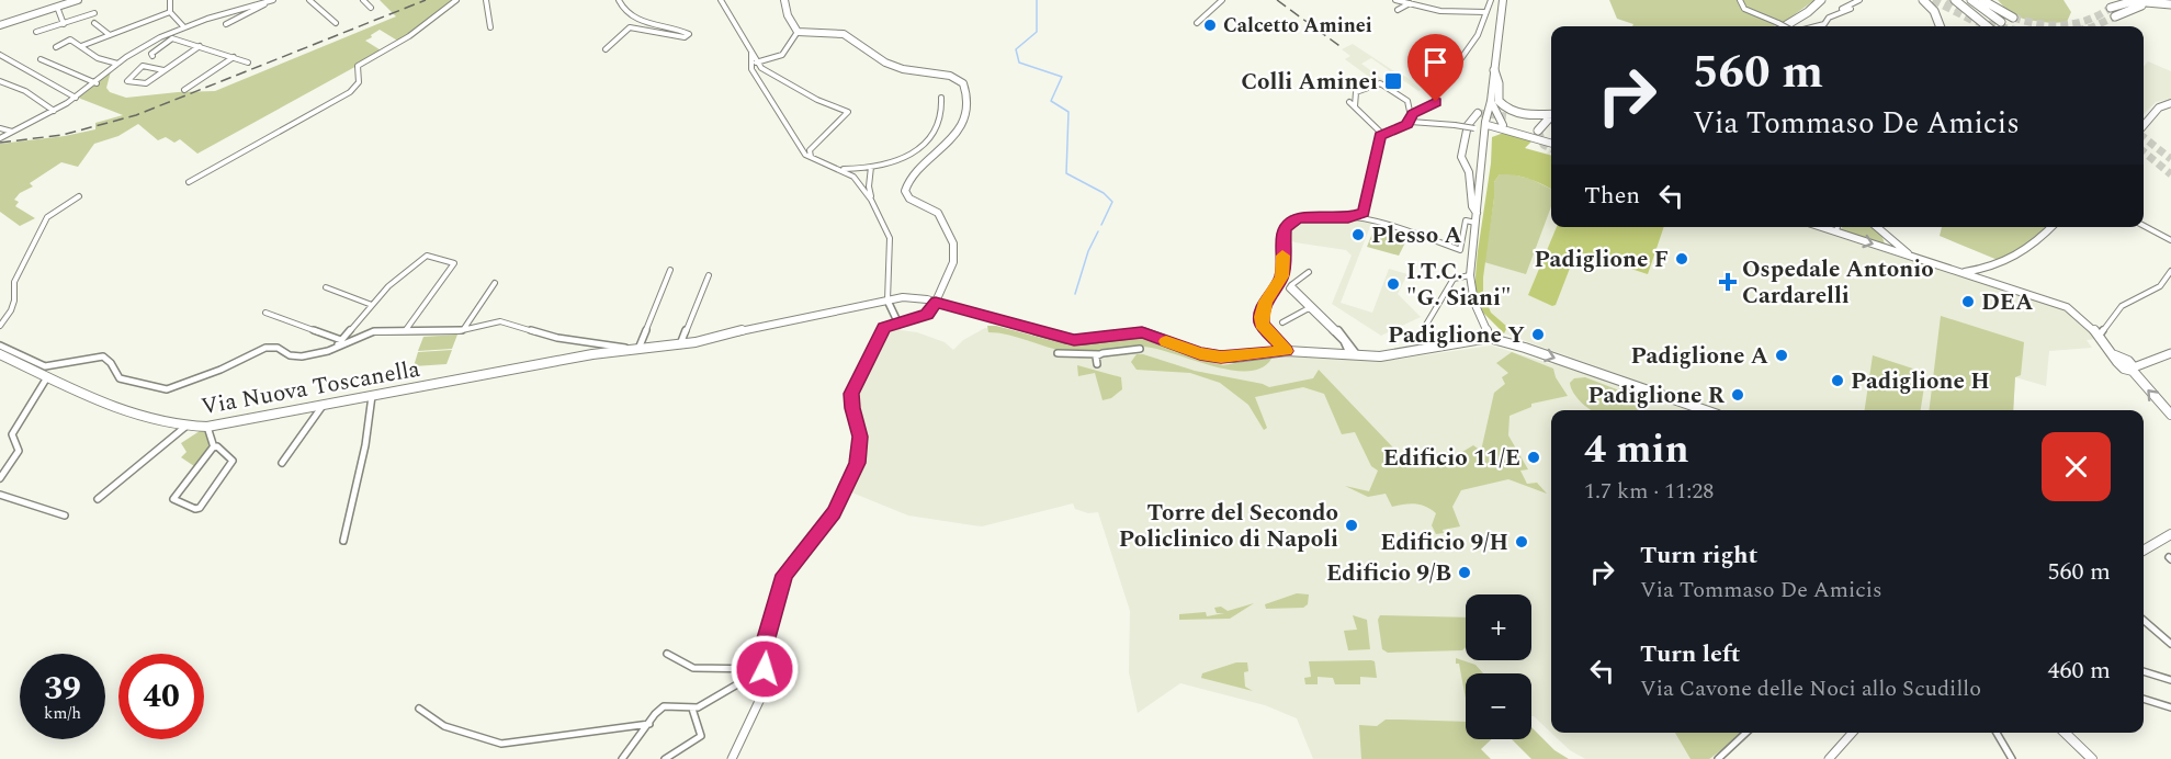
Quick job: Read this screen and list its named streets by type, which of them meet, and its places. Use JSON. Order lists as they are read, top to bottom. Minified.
{"streets":{"main road":["Via Nuova Toscanella"]},"places":{"other":["Calcetto Aminei","Plesso A","Padiglione F","I.T.C. \"G. Siani\"","DEA","Padiglione Y","Padiglione A","Padiglione H","Padiglione R","Edificio 11/E","Torre del Secondo Policlinico di Napoli","Edificio 9/H","Edificio 9/B"],"transit":["Colli Aminei"],"health":["Ospedale Antonio Cardarelli"]},"page":{"turn":["560 m","Via Tommaso De Amicis"],"then":"Then","heading":["4 min","1.7 km · 11:28"],"list":[{"name":"Turn right","note":"Via Tommaso De Amicis","value":"560 m"},{"name":"Turn left","note":"Via Cavone delle Noci allo Scudillo","value":"460 m"}],"map_buttons":["+","−"],"speed":"39 km/h","limit":"40"}}
